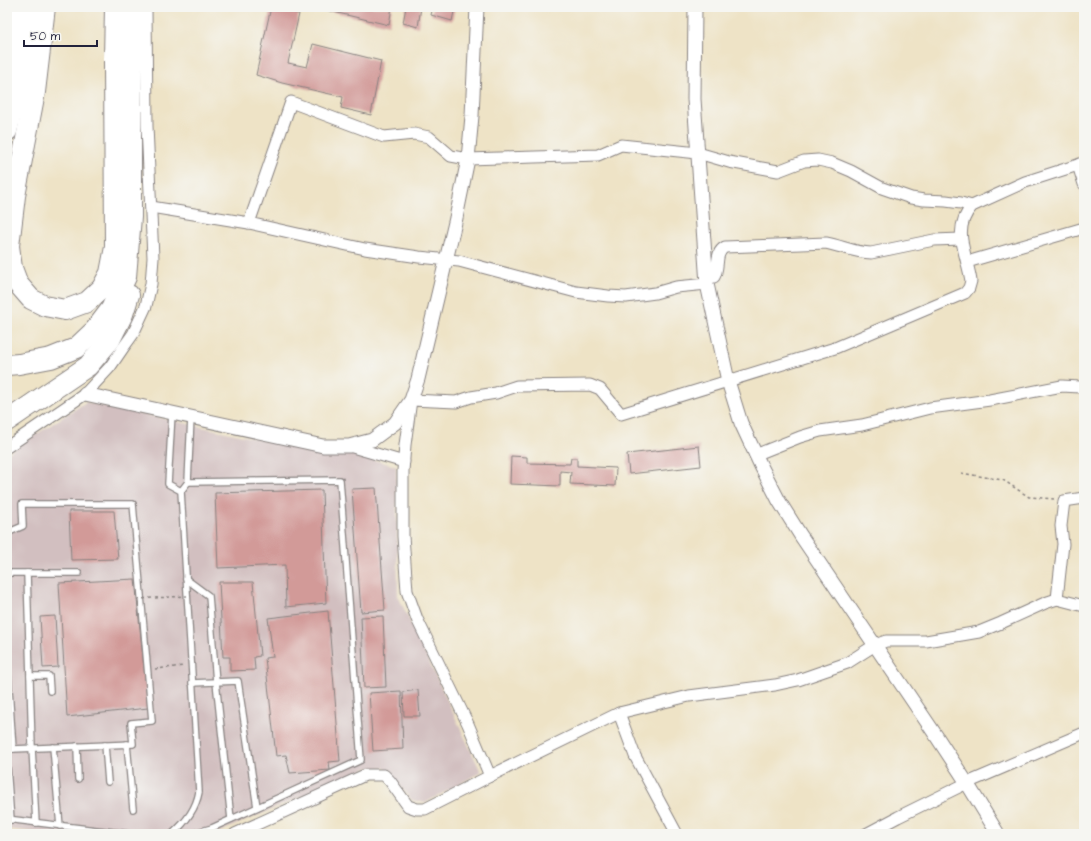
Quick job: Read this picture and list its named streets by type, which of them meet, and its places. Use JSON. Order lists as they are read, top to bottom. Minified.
{"scale_bar":"50 m"}
